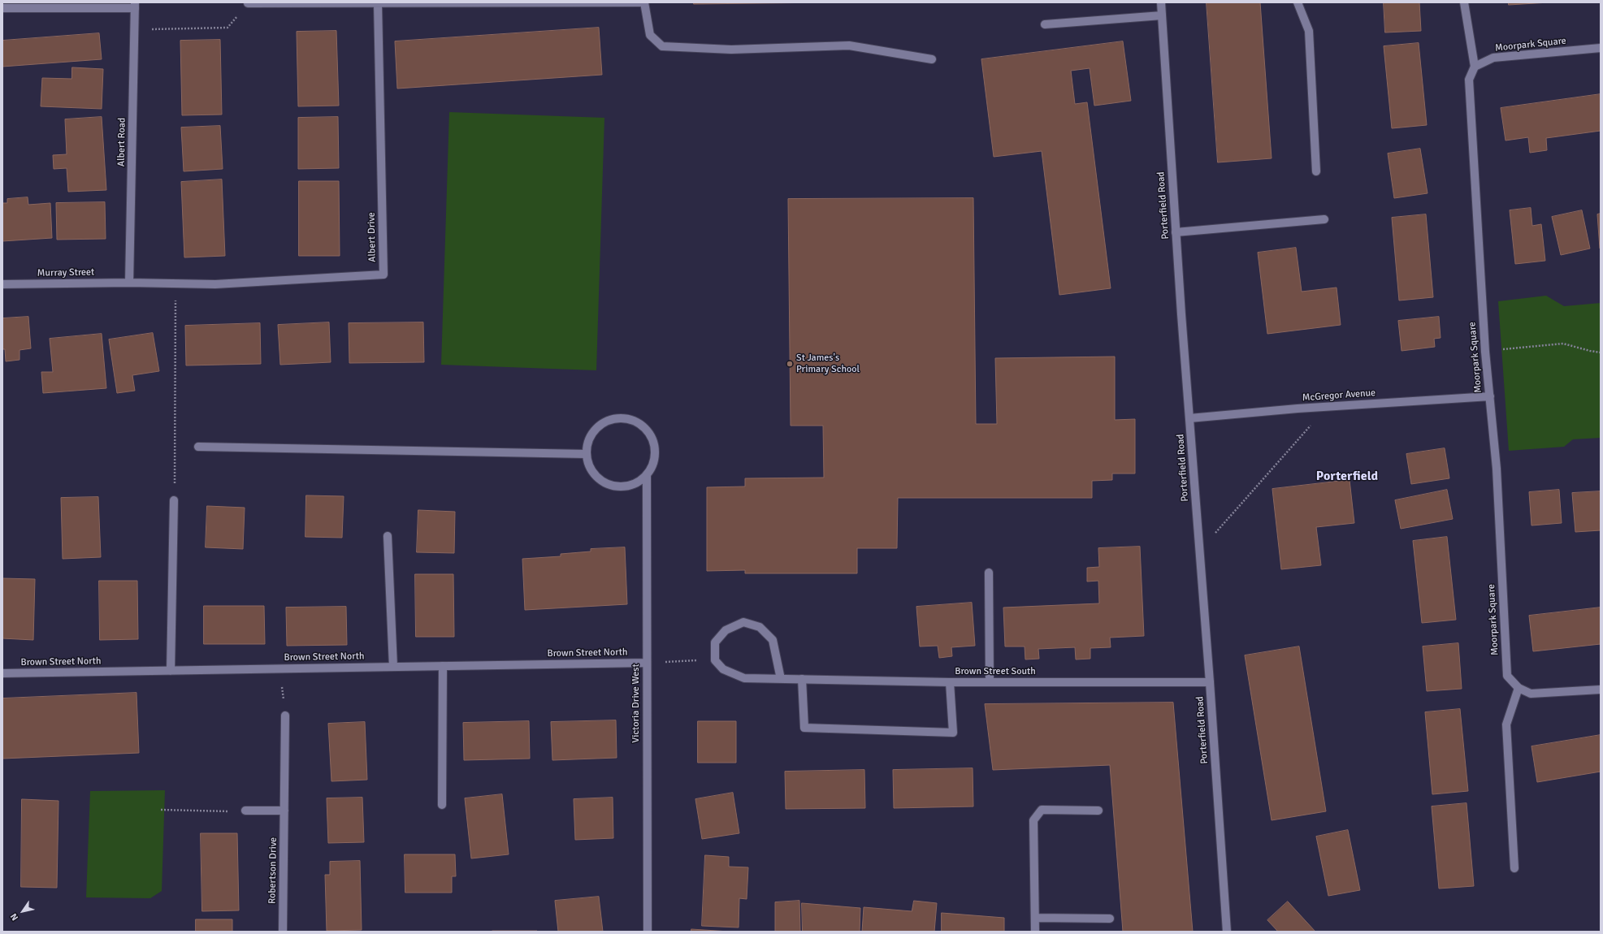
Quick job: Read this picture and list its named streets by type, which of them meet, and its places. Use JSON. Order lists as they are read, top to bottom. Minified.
{"streets":{"street":["Moorpark Square","Albert Road","Porterfield Road","Albert Drive","Murray Street","McGregor Avenue","Brown Street North","Brown Street South","Victoria Drive West","Robertson Drive"]},"crossings":[["Moorpark Square","McGregor Avenue"],["Albert Road","Albert Drive"],["Albert Road","Murray Street"],["Porterfield Road","McGregor Avenue"],["Porterfield Road","Brown Street South"],["Albert Drive","Murray Street"],["Brown Street North","Victoria Drive West"]],"districts":["Porterfield"],"places":["St James's Primary School"],"north":"bottom left"}
